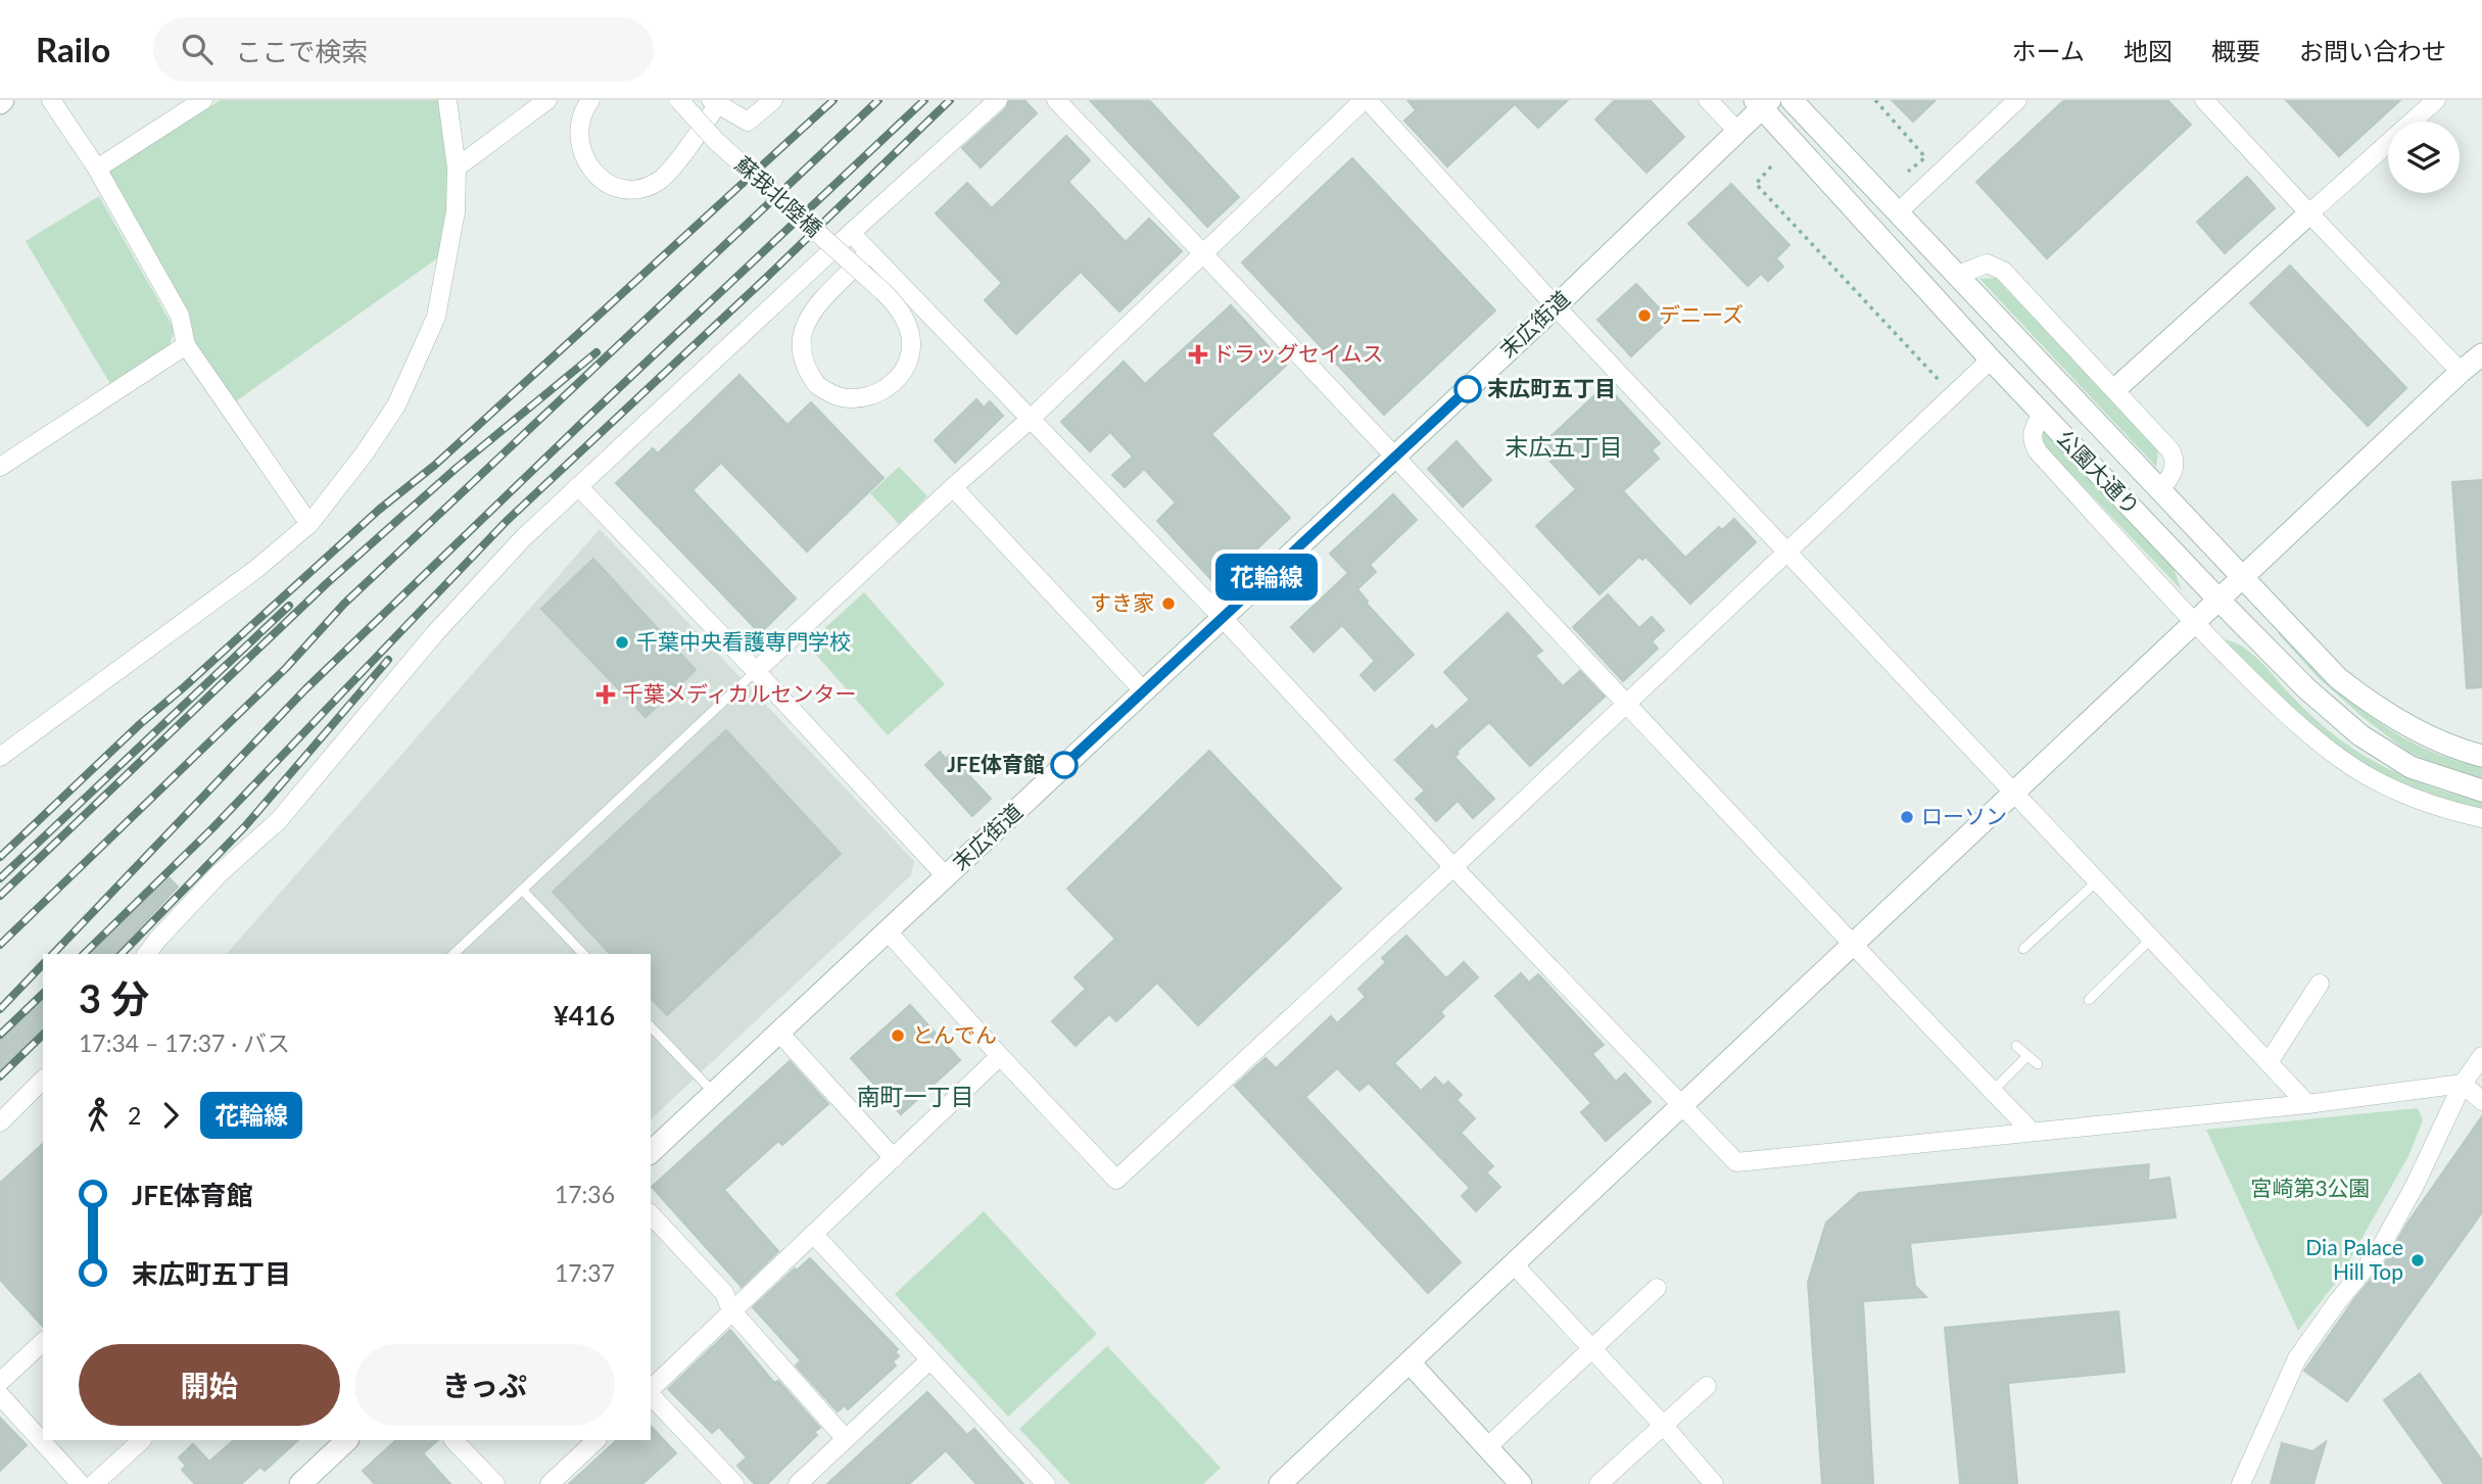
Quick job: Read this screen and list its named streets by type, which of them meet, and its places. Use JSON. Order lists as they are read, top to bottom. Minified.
{"streets":{"street":["蘇我北陸橋","末広街道","公園大通り"]},"crossings":[["末広街道","公園大通り"]],"districts":["末広五丁目","南町一丁目"],"parks":["宮崎第3公園"],"places":{"other":["デニーズ","末広町五丁目","すき家","千葉中央看護専門学校","JFE体育館","ローソン","とんでん","Dia Palace Hill Top"],"health":["ドラッグセイムス","千葉メディカルセンター"]},"lines":["bus line 花輪線"],"page":{"header":"Railo","search":"ここで検索","nav":["ホーム","地図","概要","お問い合わせ"],"on_map":"花輪線","heading":["3 分","17:34 – 17:37 · バス","¥416"],"legs":["2","花輪線"],"list":[{"name":"JFE体育館","value":"17:36"},{"name":"末広町五丁目","value":"17:37"}],"buttons":["開始","きっぷ"]}}
